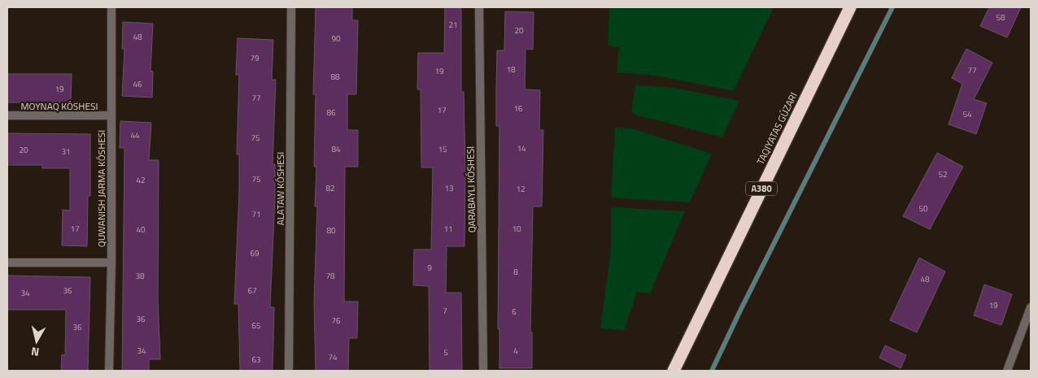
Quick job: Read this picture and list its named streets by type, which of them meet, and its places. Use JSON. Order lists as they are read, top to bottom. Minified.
{"streets":{"highway":["A380"],"street":["MOYNAQ KÓSHESI","ALATAW KÓSHESI"]},"house_numbers":["58","21","20","48","90","79","18","77","19","88","46","19","77","16","17","86","54","44","75","14","84","15","20","31","52","75","42","82","13","12","50","71","17","11","10","40","80","69","9","8","38","78","48","36","67","34","19","7","6","36","76","65","36","34","4","5","74","63"],"north":"bottom"}
